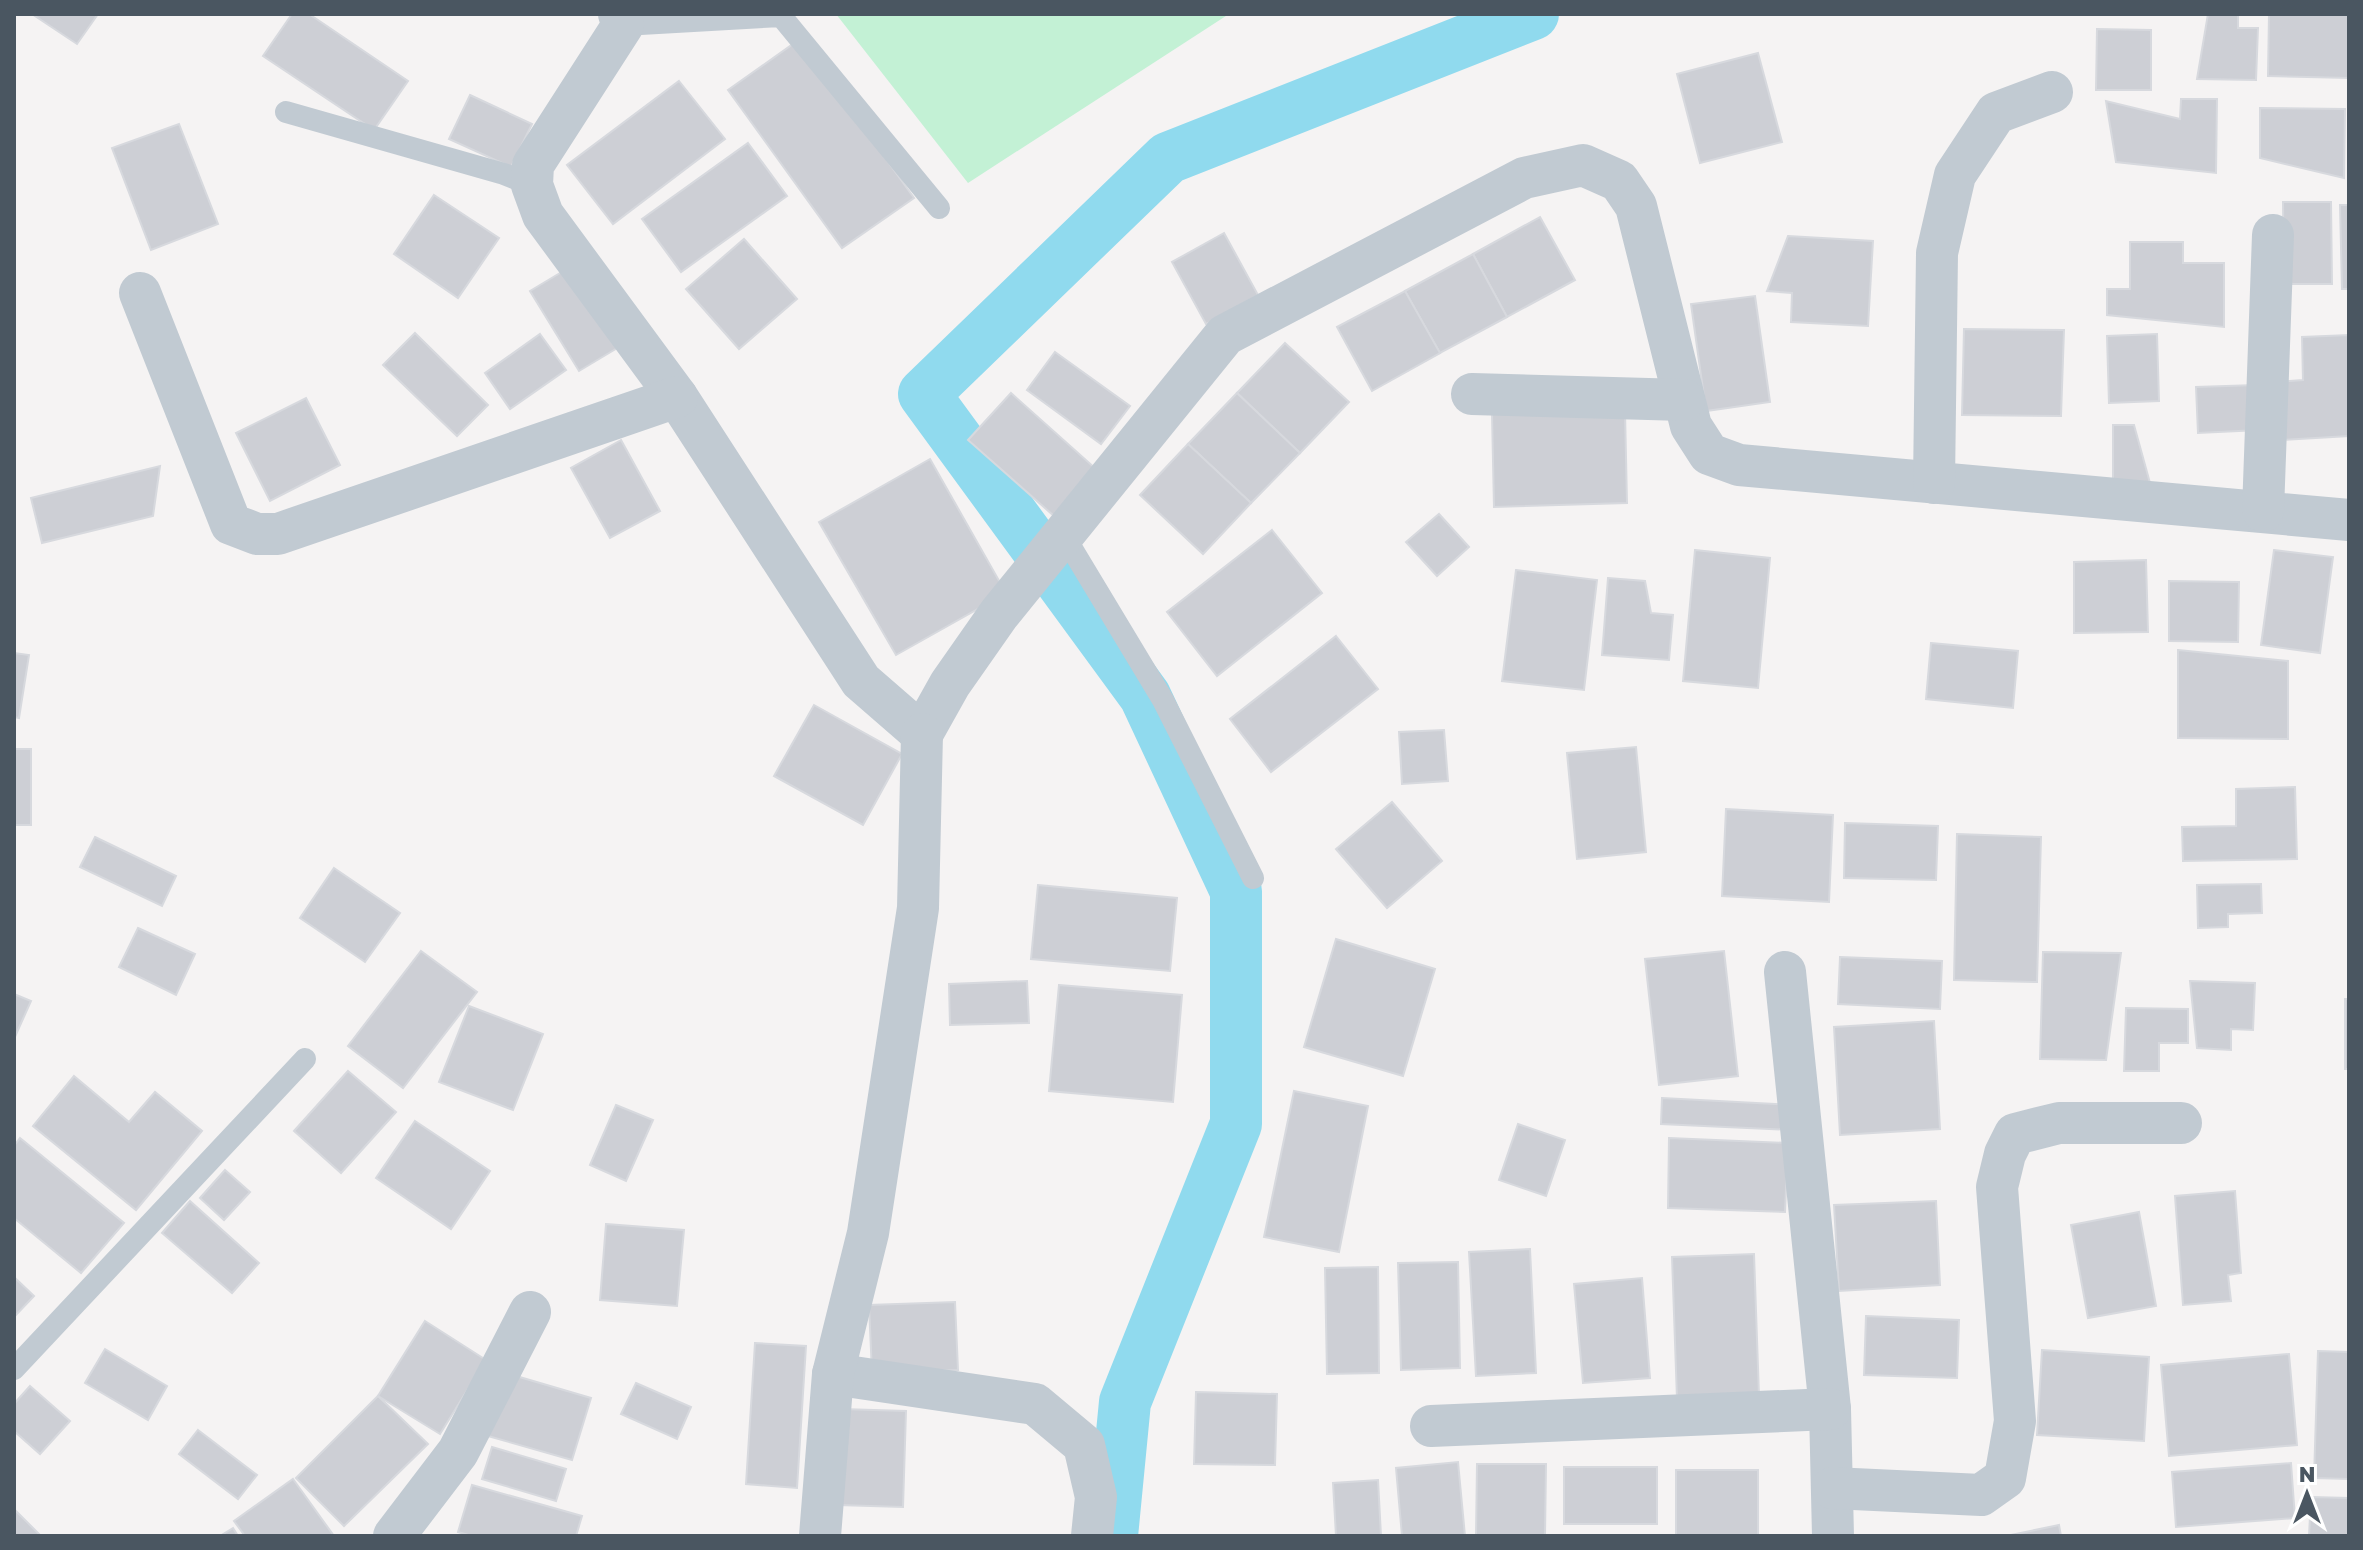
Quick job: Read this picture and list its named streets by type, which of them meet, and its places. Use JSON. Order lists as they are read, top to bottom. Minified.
{"north":"top"}
